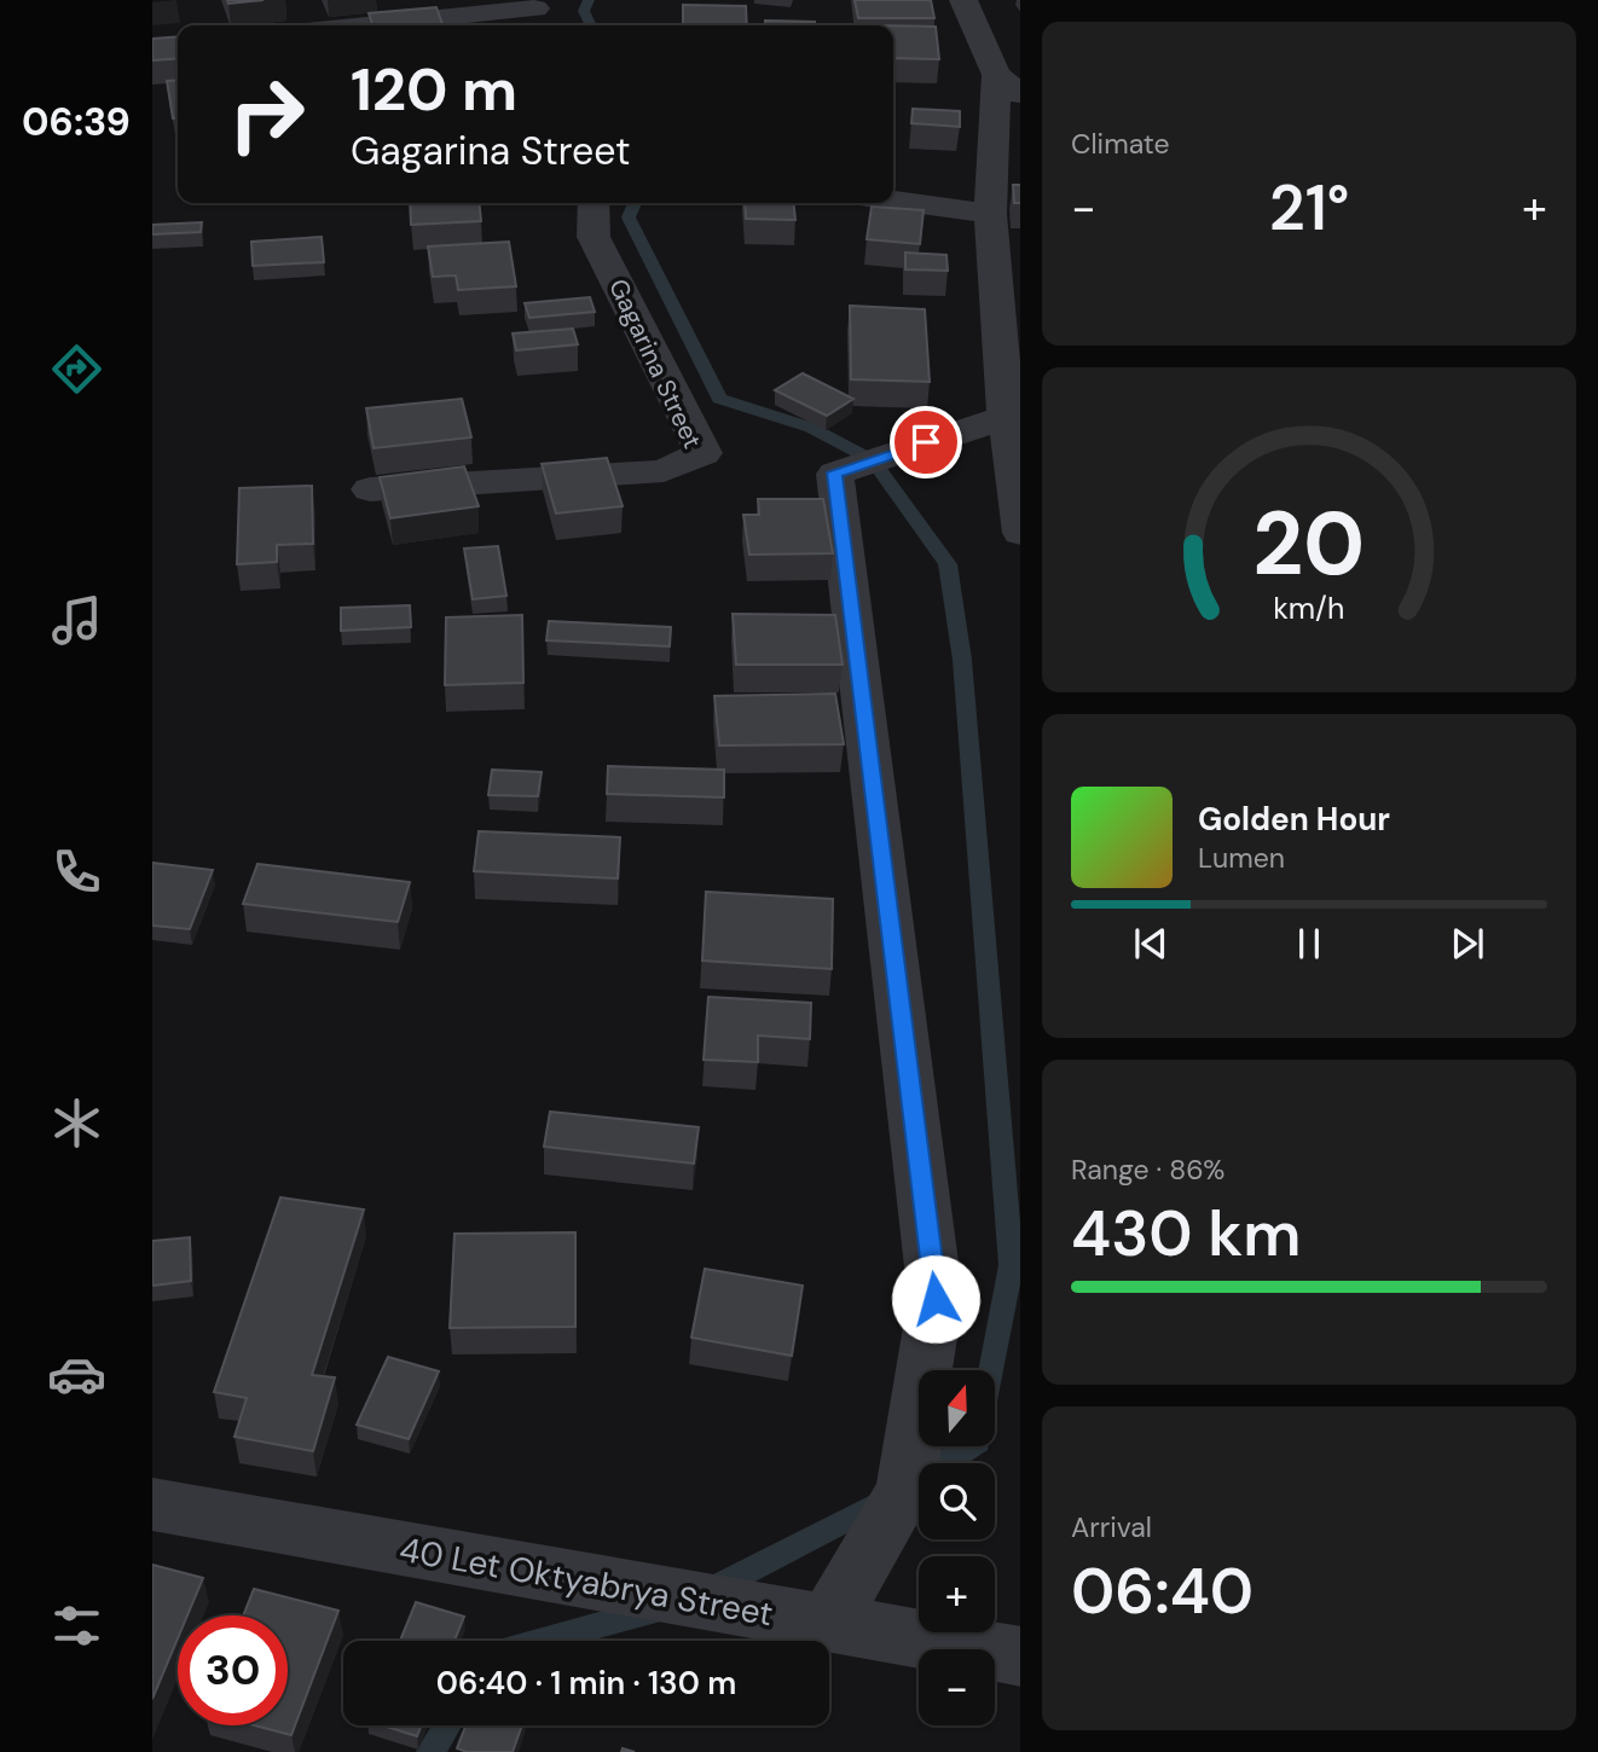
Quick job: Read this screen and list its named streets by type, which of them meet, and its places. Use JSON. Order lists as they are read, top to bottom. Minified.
{"streets":{"street":["Gagarina Street","40 Let Oktyabrya Street"]},"north":"top","page":{"tabs":"06:39","tile":["Climate",["Range · 86%","430 km"],["Arrival","06:40"]],"turn":["120 m","Gagarina Street"],"heat":["−","21°","+"],"song":["Golden Hour","Lumen"],"map_buttons":["+","−"],"limit":"30","trip":"06:40 · 1 min · 130 m","gauge":["20","km/h"]}}
